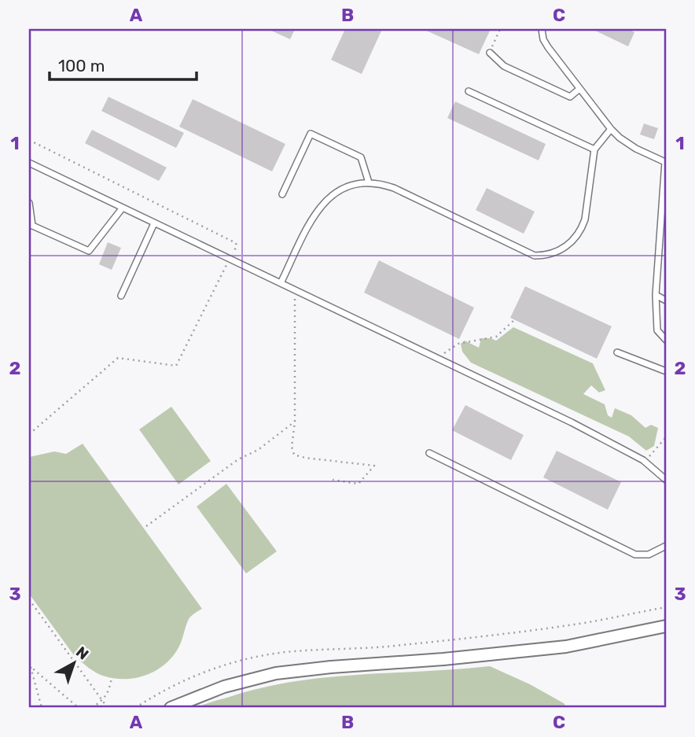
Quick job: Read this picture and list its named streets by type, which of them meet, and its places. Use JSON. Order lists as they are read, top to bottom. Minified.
{"scale_bar":"100 m","north":"top right","grid":{"columns":["A","B","C"],"rows":["1","2","3"]}}
